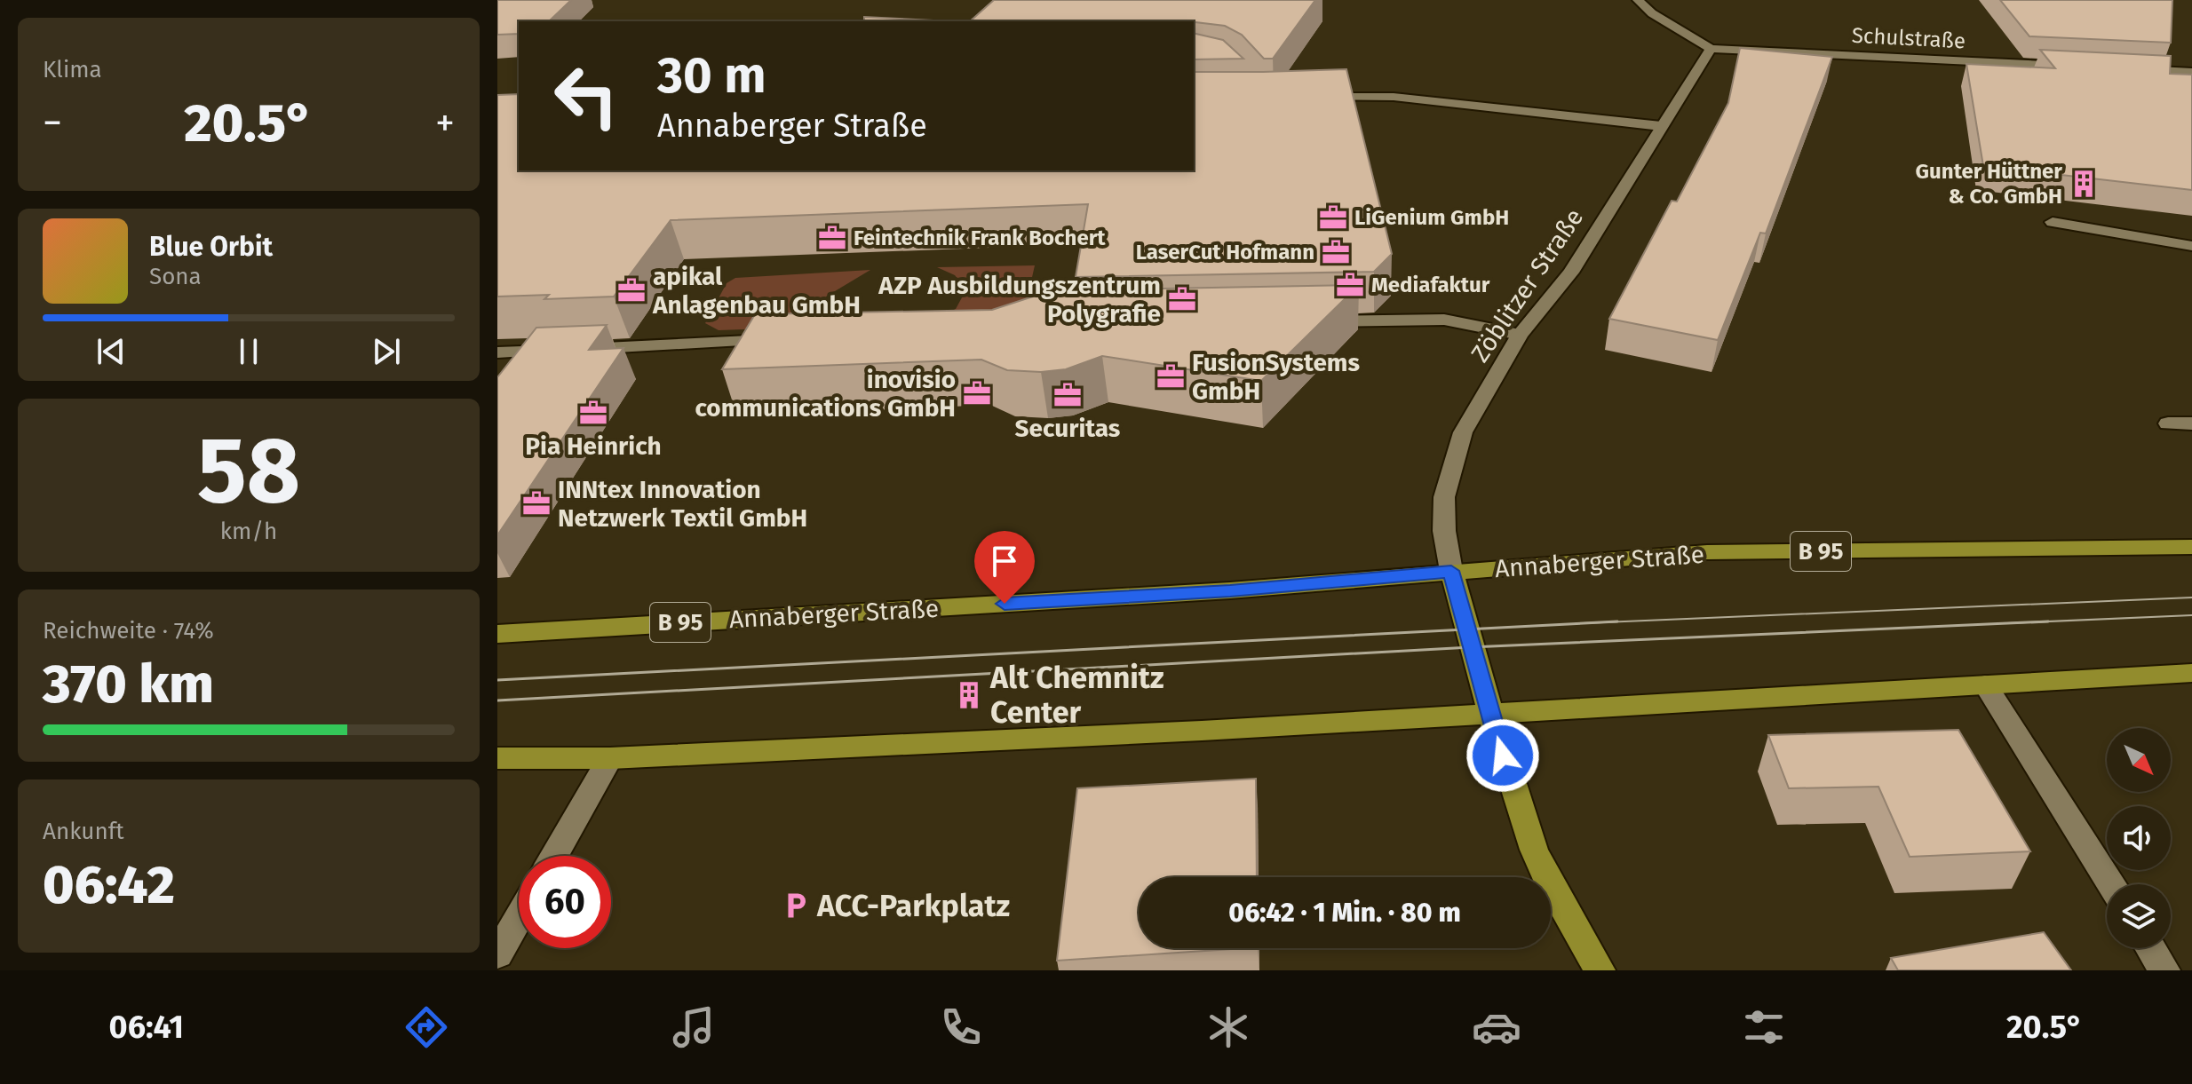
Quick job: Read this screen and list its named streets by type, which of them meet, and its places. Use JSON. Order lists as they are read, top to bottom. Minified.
{"streets":{"main road":["B 95","Annaberger Straße"],"street":["Schulstraße","Zöblitzer Straße"]},"crossings":[["Schulstraße","Zöblitzer Straße"],["Zöblitzer Straße","Annaberger Straße"]],"places":{"building":["Gunter Hüttner & Co. GmbH","Alt Chemnitz Center"],"office":["LiGenium GmbH","Feintechnik Frank Bochert","LaserCut Hofmann","Mediafaktur","apikal Anlagenbau GmbH","AZP Ausbildungszentrum Polygrafie","FusionSystems GmbH","inovisio communications GmbH","Securitas","Pia Heinrich","INNtex Innovation Netzwerk Textil GmbH"],"parking":["ACC-Parkplatz"]},"north":"bottom right","page":{"tile":["Klima",["58","km/h"],["Reichweite · 74%","370 km"],["Ankunft","06:42"]],"turn":["30 m","Annaberger Straße"],"heat":["−","20.5°","+"],"song":["Blue Orbit","Sona"],"limit":"60","trip":"06:42 · 1 Min. · 80 m","tabs":["06:41","20.5°"]}}
